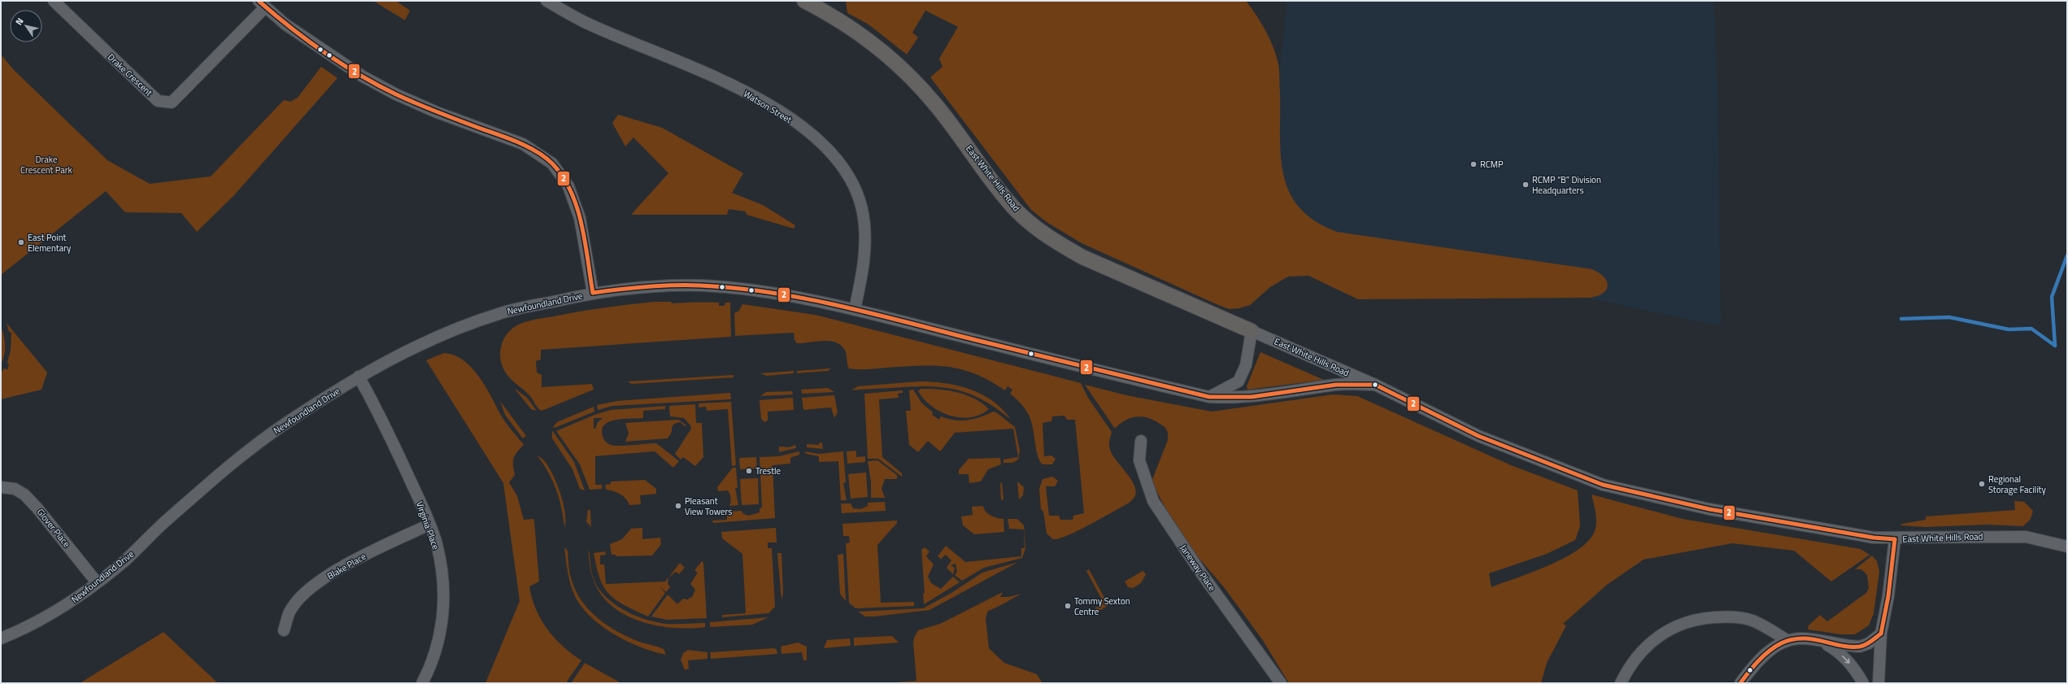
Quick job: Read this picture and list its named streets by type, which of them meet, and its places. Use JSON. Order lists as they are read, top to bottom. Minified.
{"streets":{"main road":["East White Hills Road"],"street":["Drake Crescent","Watson Street","Newfoundland Drive","Virginia Place","Glover Place","Blake Place","Janeway Place"]},"crossings":[["Watson Street","Newfoundland Drive"],["East White Hills Road","Newfoundland Drive"],["Newfoundland Drive","Virginia Place"],["Newfoundland Drive","Glover Place"],["Virginia Place","Blake Place"]],"parks":["Drake Crescent Park"],"places":["RCMP","RCMP “B” Division Headquarters","East Point Elementary","Trestle","Regional Storage Facility","Pleasant View Towers","Tommy Sexton Centre"],"lines":["transit line 2"],"north":"top left"}
